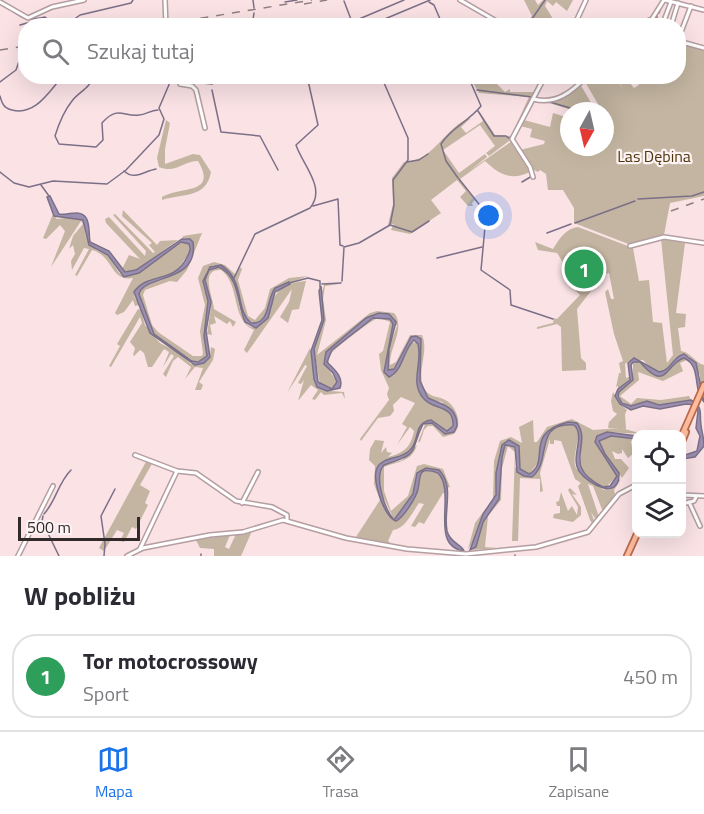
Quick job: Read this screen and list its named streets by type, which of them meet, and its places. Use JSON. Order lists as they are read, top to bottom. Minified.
{"parks":["Las Dębina"],"scale_bar":"500 m","north":"bottom","page":{"search":"Szukaj tutaj","pins":"1","scale":"500 m","heading":"W pobliżu","list":[{"mark":"1","name":"Tor motocrossowy","note":"Sport","value":"450 m"}],"nav":["Mapa","Trasa","Zapisane"]}}
